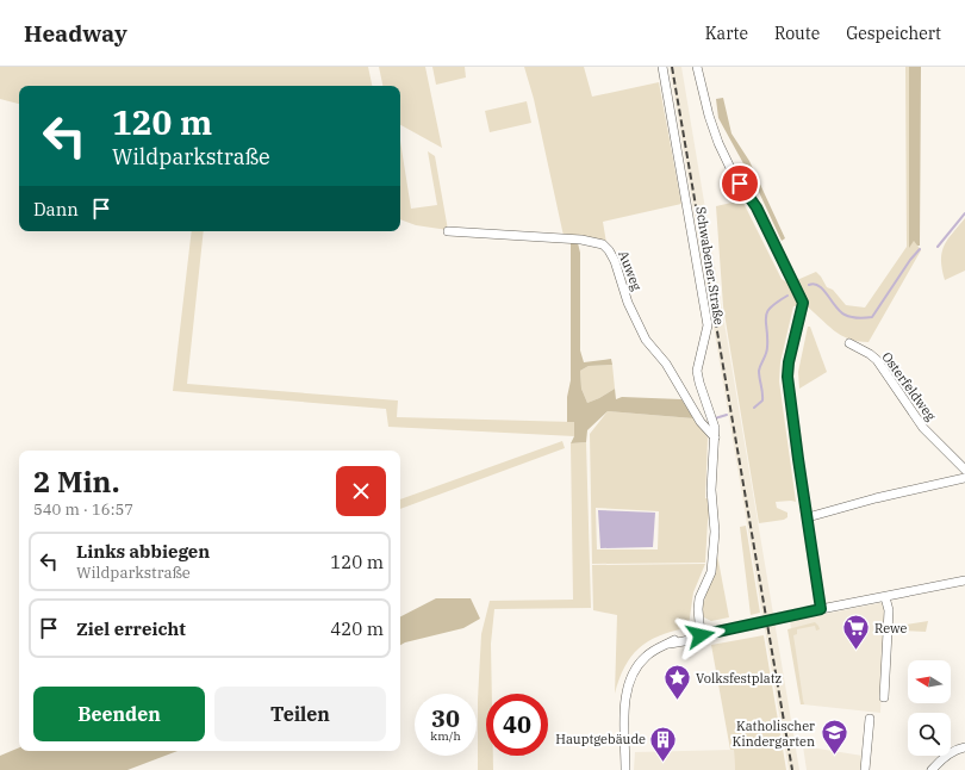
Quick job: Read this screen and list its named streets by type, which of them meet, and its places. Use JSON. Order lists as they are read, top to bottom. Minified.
{"streets":{"street":["Schwabener Straße","Auweg","Osterfeldweg"]},"crossings":[["Schwabener Straße","Auweg"]],"places":{"supermarket":["Rewe"],"place":["Volksfestplatz"],"school or university":["Katholischer Kindergarten"],"building":["Hauptgebäude"]},"north":"left","page":{"header":"Headway","nav":["Karte","Route","Gespeichert"],"turn":["120 m","Wildparkstraße"],"then":"Dann","heading":["2 Min.","540 m · 16:57"],"list":[{"name":"Links abbiegen","note":"Wildparkstraße","value":"120 m"},{"name":"Ziel erreicht","value":"420 m"}],"buttons":["Beenden","Teilen"],"speed":"30 km/h","limit":"40"}}
